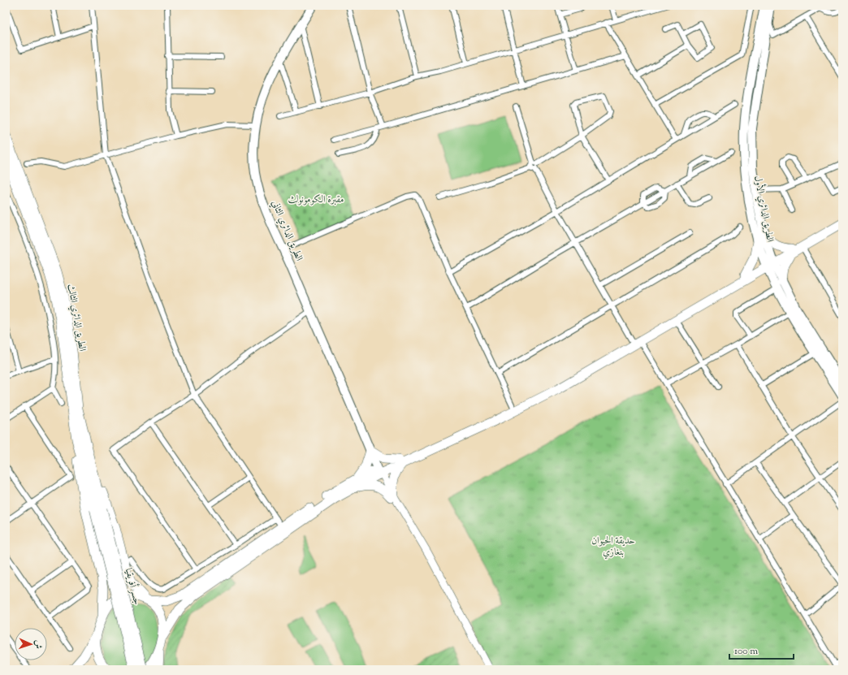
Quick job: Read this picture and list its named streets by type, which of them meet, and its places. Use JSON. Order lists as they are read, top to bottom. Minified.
{"streets":{"highway":["الطريق الدائري الثالث","جسر أفريقيا"],"main road":["الطريق الدائري الأول","الطريق الدائري الثاني"]},"crossings":[["الطريق الدائري الثالث","جسر أفريقيا"]],"parks":["مقبرة الكومونولث","حديقة الحيوان بنغازي"],"scale_bar":"100 m","north":"right"}
